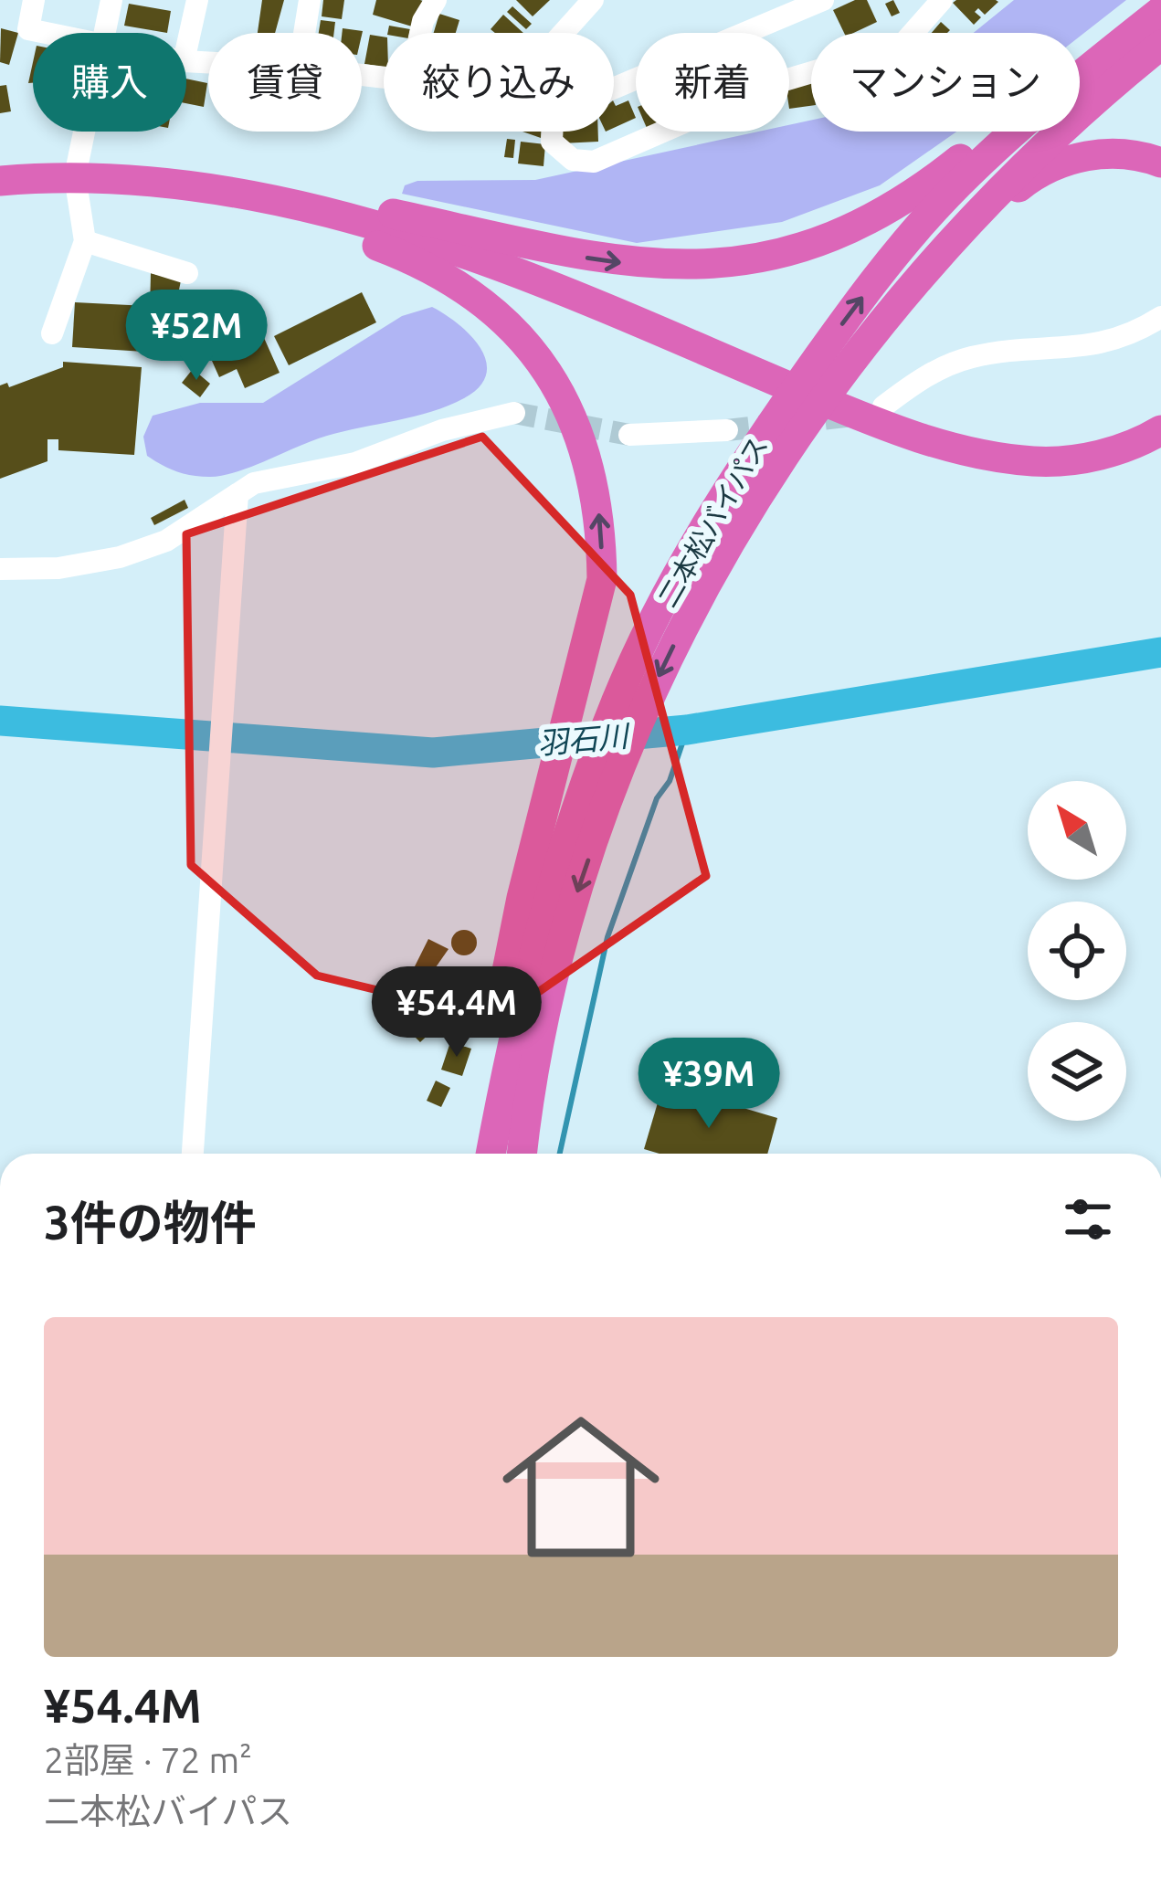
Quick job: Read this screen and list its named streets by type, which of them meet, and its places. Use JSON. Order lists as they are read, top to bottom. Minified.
{"streets":{"highway":["二本松バイパス"]},"water":["羽石川"],"north":"top left","page":{"chip":["購入","賃貸","絞り込み","新着","マンション"],"price":["¥52M","¥54.4M","¥39M"],"heading":"3件の物件","list":[{"name":"¥54.4M","note":"2部屋 · 72 m² · 二本松バイパス"}]}}
